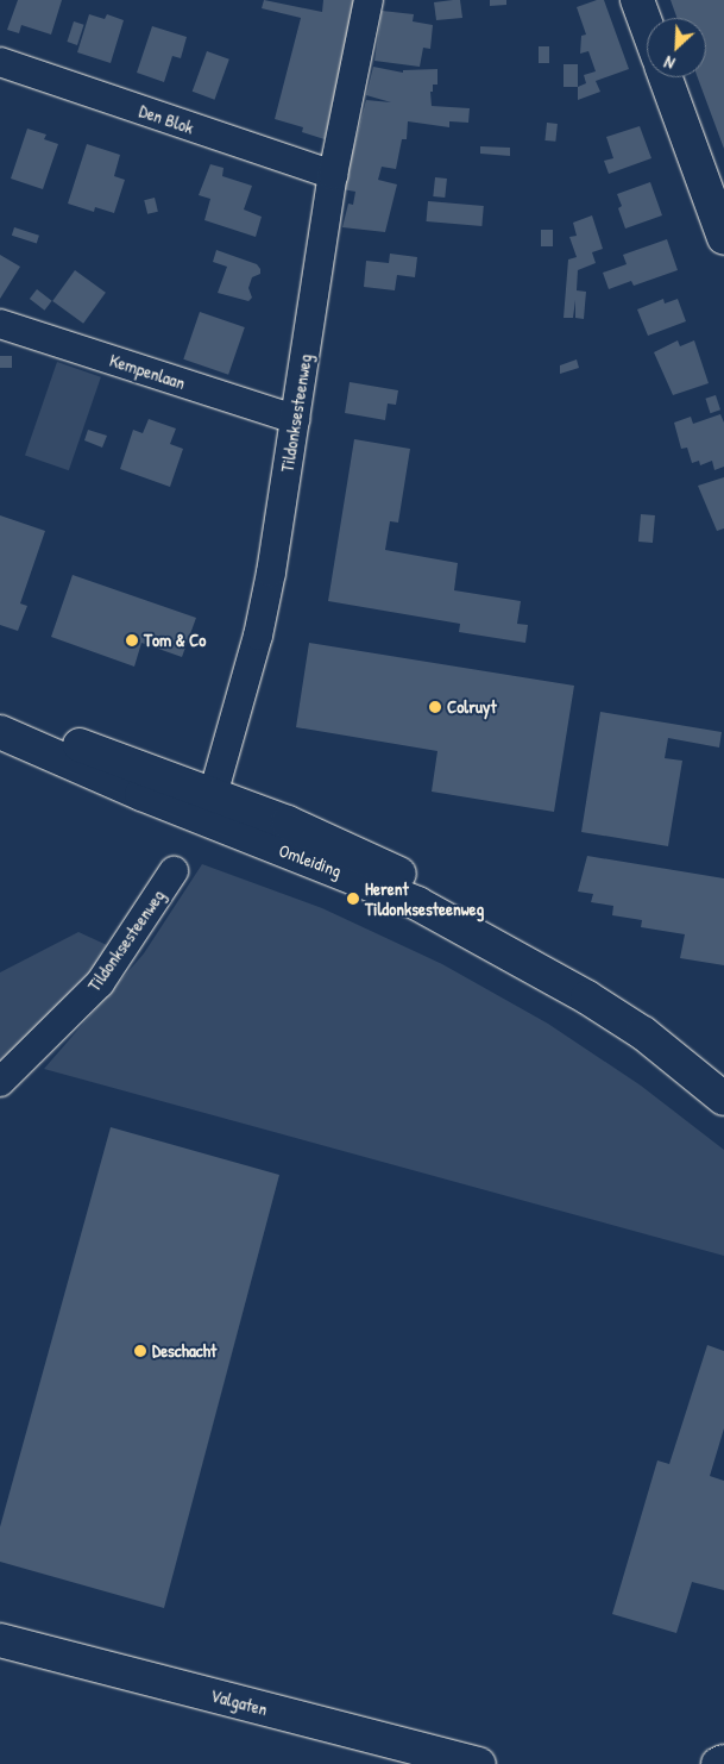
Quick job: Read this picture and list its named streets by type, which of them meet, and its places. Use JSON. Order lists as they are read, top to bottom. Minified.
{"streets":{"main road":["Omleiding","Valgaten"],"street":["Den Blok","Kempenlaan","Tildonksesteenweg"]},"crossings":[["Den Blok","Tildonksesteenweg"],["Kempenlaan","Tildonksesteenweg"],["Tildonksesteenweg","Omleiding"]],"places":["Tom & Co","Colruyt","Herent Tildonksesteenweg","Deschacht"],"north":"bottom left"}
